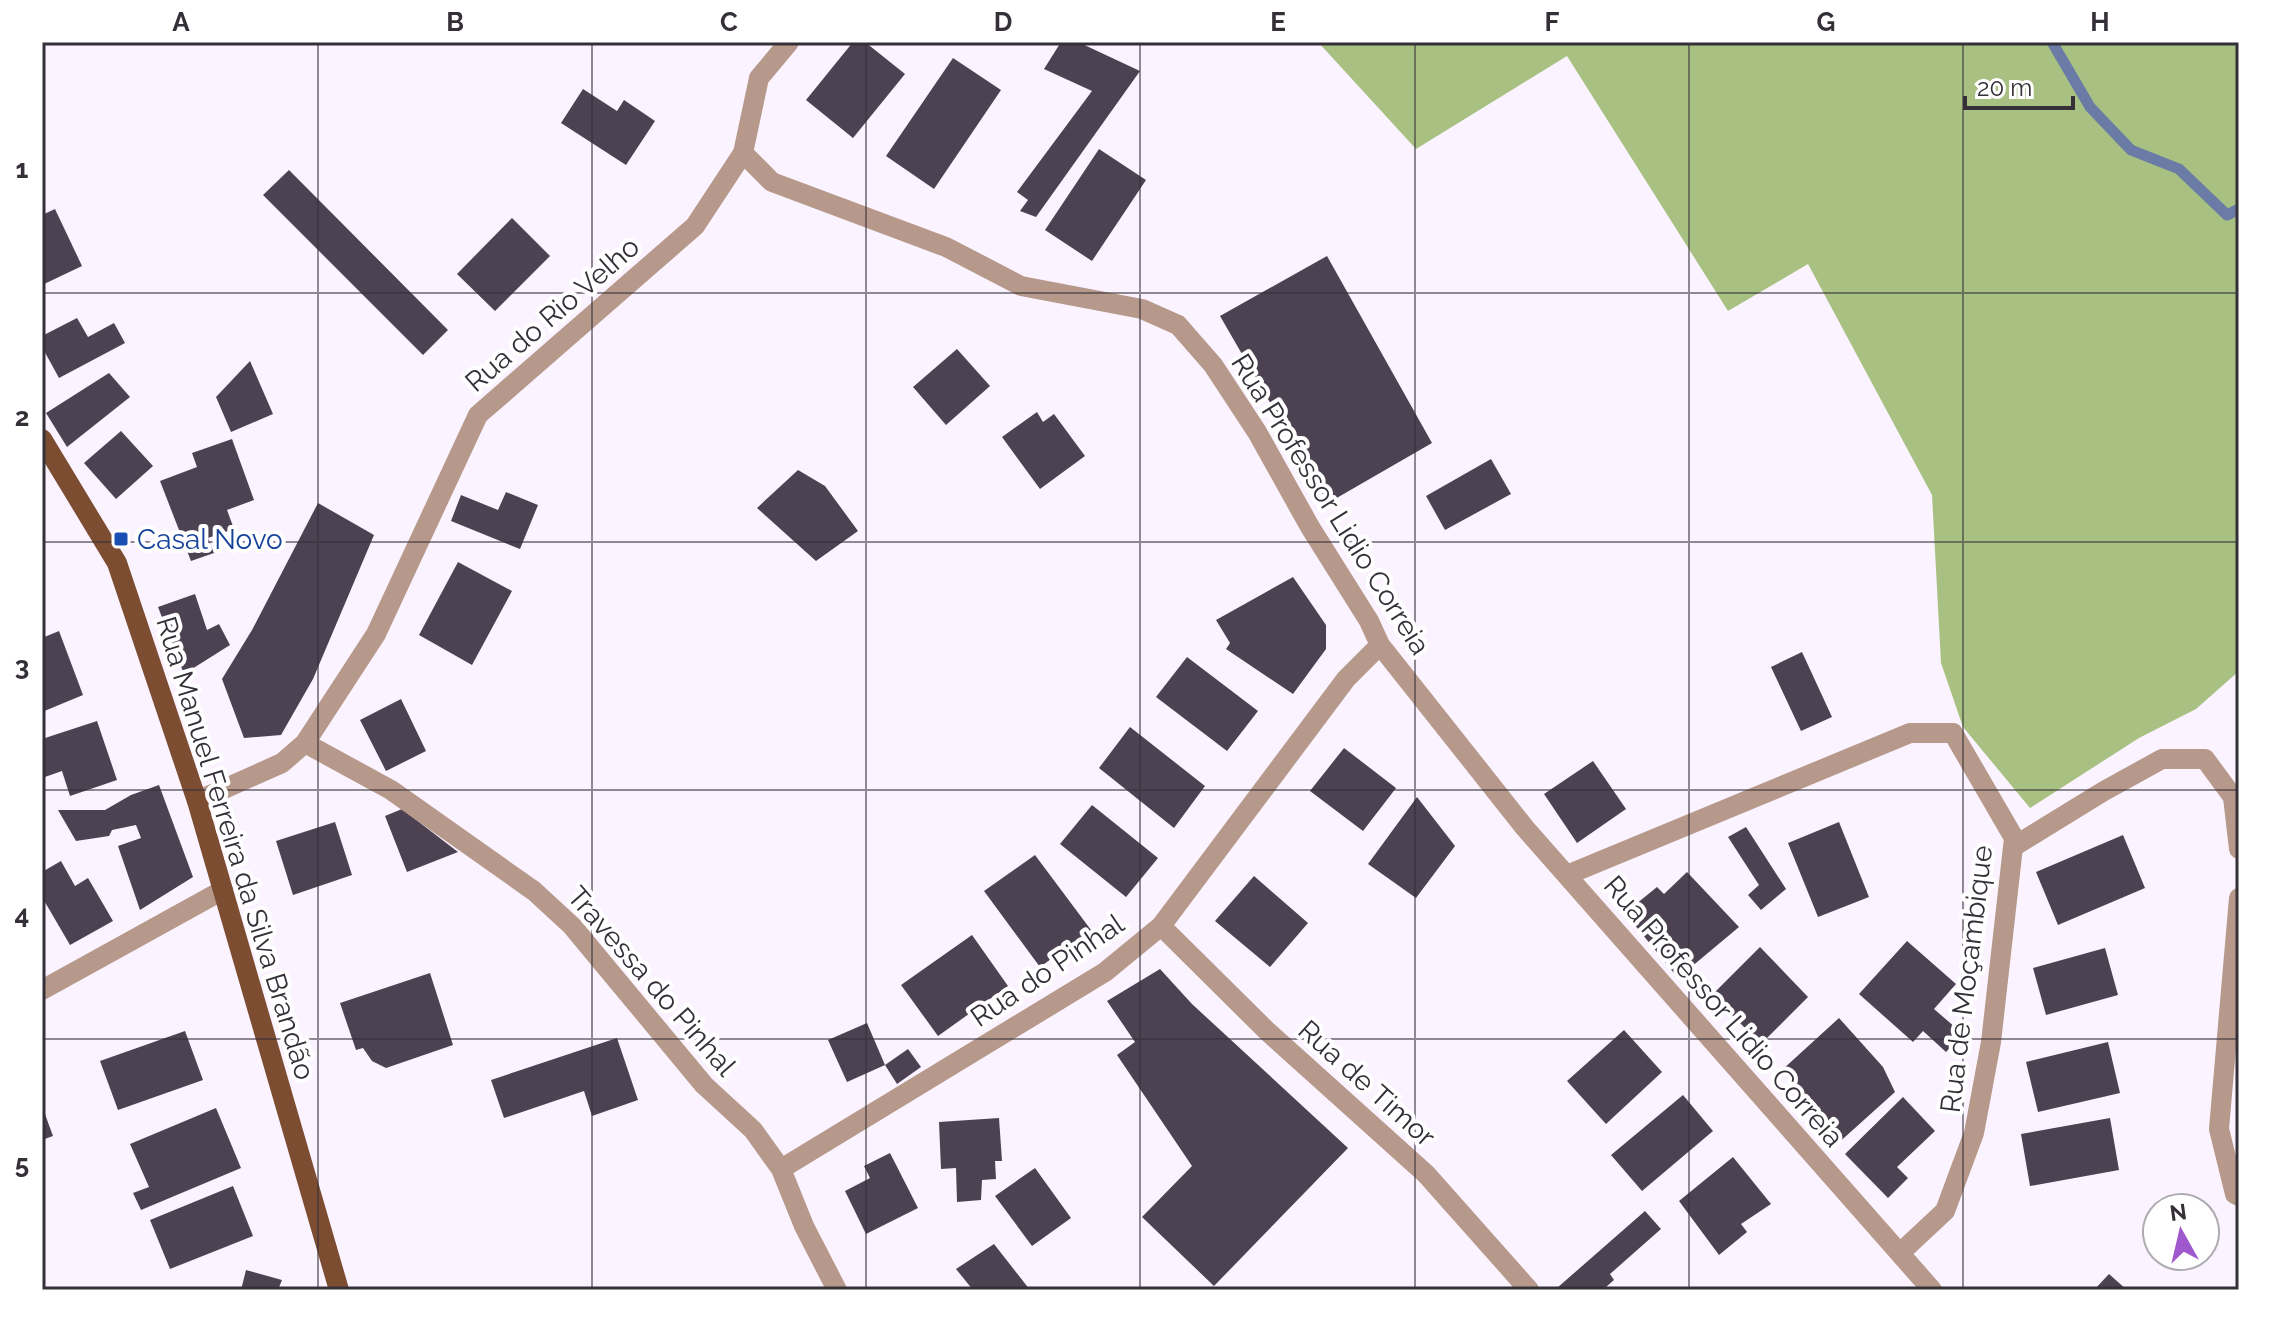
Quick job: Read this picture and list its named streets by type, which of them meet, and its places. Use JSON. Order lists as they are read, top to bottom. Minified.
{"streets":{"main road":["Rua Manuel Ferreira da Silva Brandão"],"street":["Rua do Rio Velho","Rua Professor Lidio Correia","Rua do Pinhal","Rua de Moçambique","Travessa do Pinhal","Rua de Timor"]},"crossings":[["Rua do Rio Velho","Rua Professor Lidio Correia"],["Rua do Rio Velho","Rua Manuel Ferreira da Silva Brandão"],["Rua do Rio Velho","Travessa do Pinhal"],["Rua Professor Lidio Correia","Rua do Pinhal"],["Rua Professor Lidio Correia","Rua de Moçambique"],["Rua do Pinhal","Travessa do Pinhal"],["Rua do Pinhal","Rua de Timor"]],"places":{"transit":["Casal Novo"]},"scale_bar":"20 m","north":"top","grid":{"columns":["A","B","C","D","E","F","G","H"],"rows":["1","2","3","4","5"]}}
